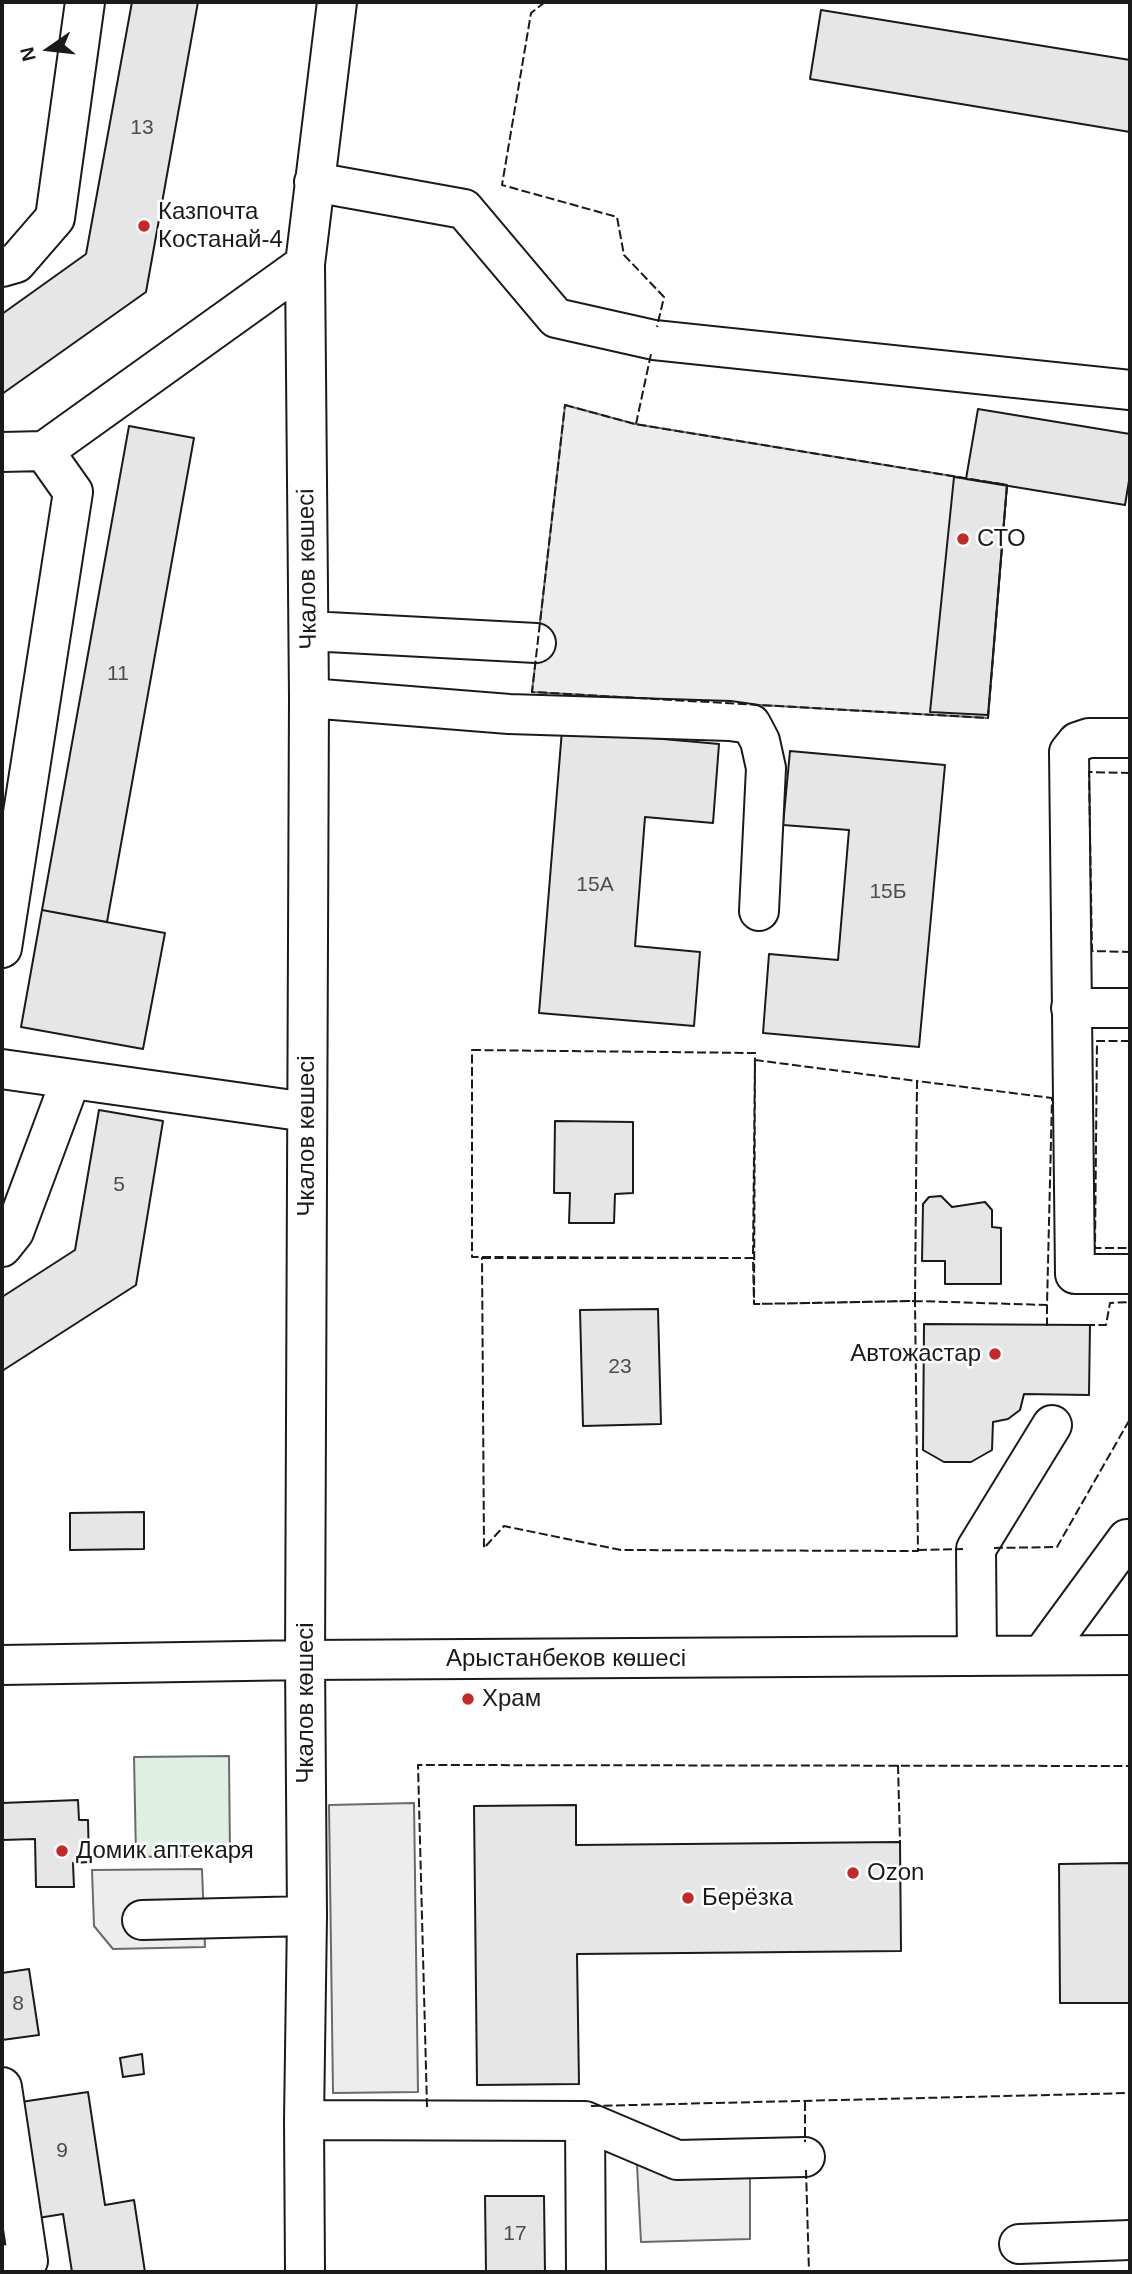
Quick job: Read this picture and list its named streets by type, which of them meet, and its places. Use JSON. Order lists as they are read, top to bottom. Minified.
{"streets":{"street":["Чкалов көшесі","Арыстанбеков көшесі"]},"crossings":[["Чкалов көшесі","Арыстанбеков көшесі"]],"places":["Казпочта Костанай-4","СТО","Автожастар","Храм","Домик аптекаря","Ozon","Берёзка"],"house_numbers":["13","11","15А","15Б","5","23","8","9","17"],"north":"left"}
